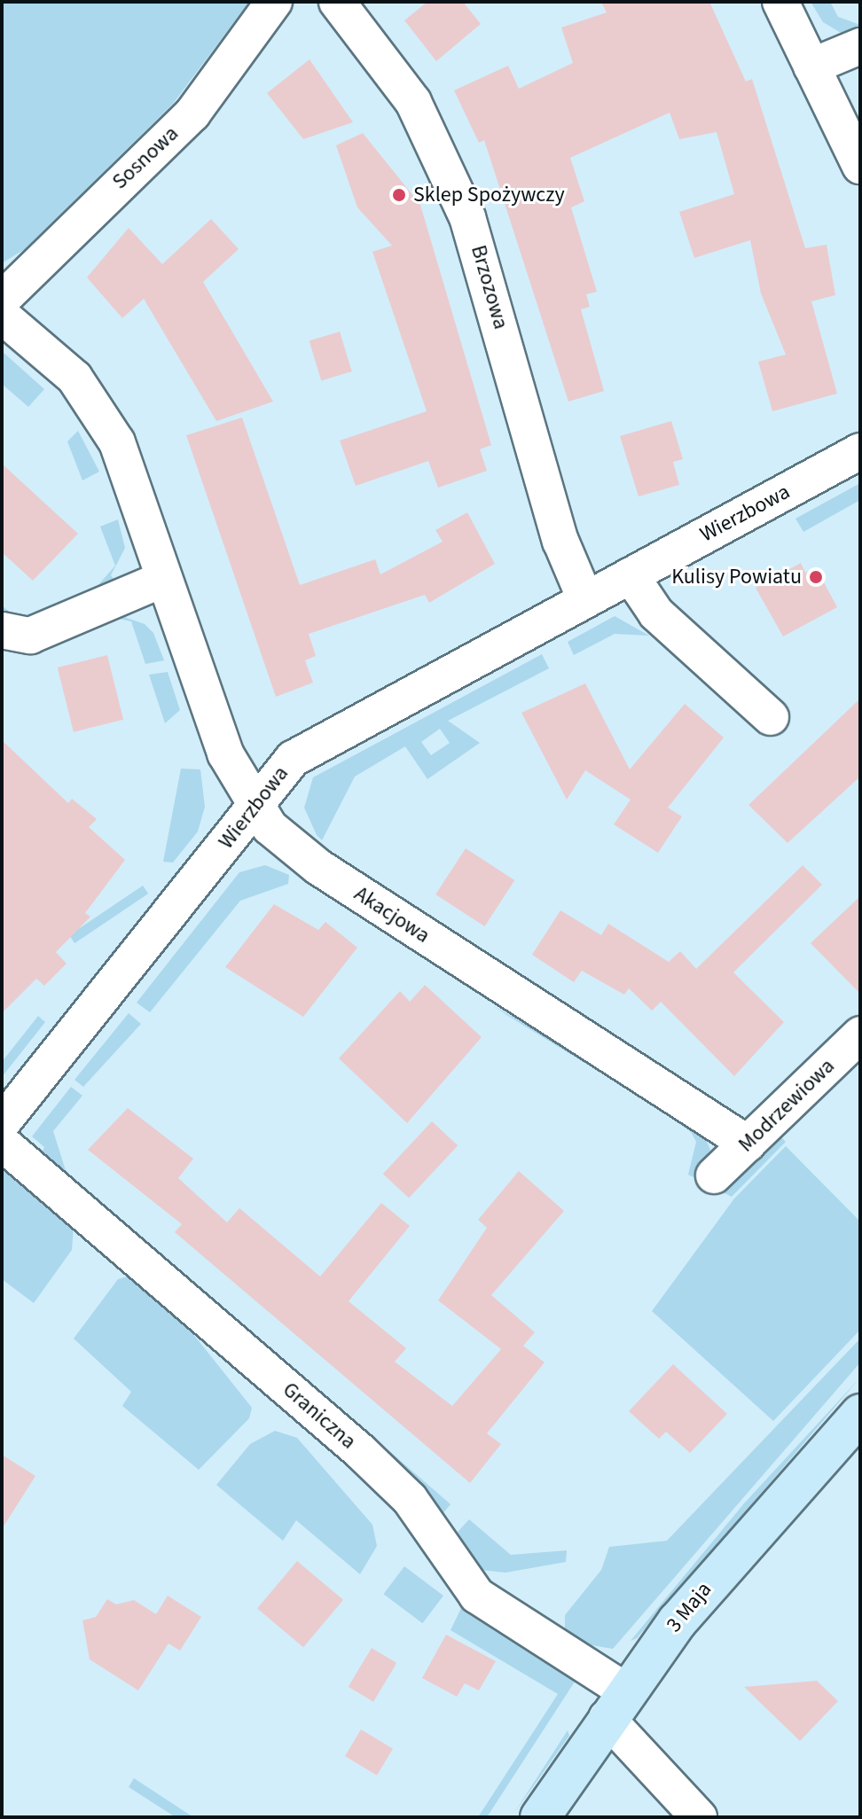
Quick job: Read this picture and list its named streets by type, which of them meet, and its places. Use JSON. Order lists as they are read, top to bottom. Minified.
{"streets":{"main road":["3 Maja"],"street":["Sosnowa","Brzozowa","Wierzbowa","Akacjowa","Modrzewiowa","Graniczna"]},"crossings":[["Brzozowa","Wierzbowa"],["Wierzbowa","Akacjowa"],["Akacjowa","Modrzewiowa"],["Graniczna","3 Maja"]],"places":["Sklep Spożywczy","Kulisy Powiatu"]}
